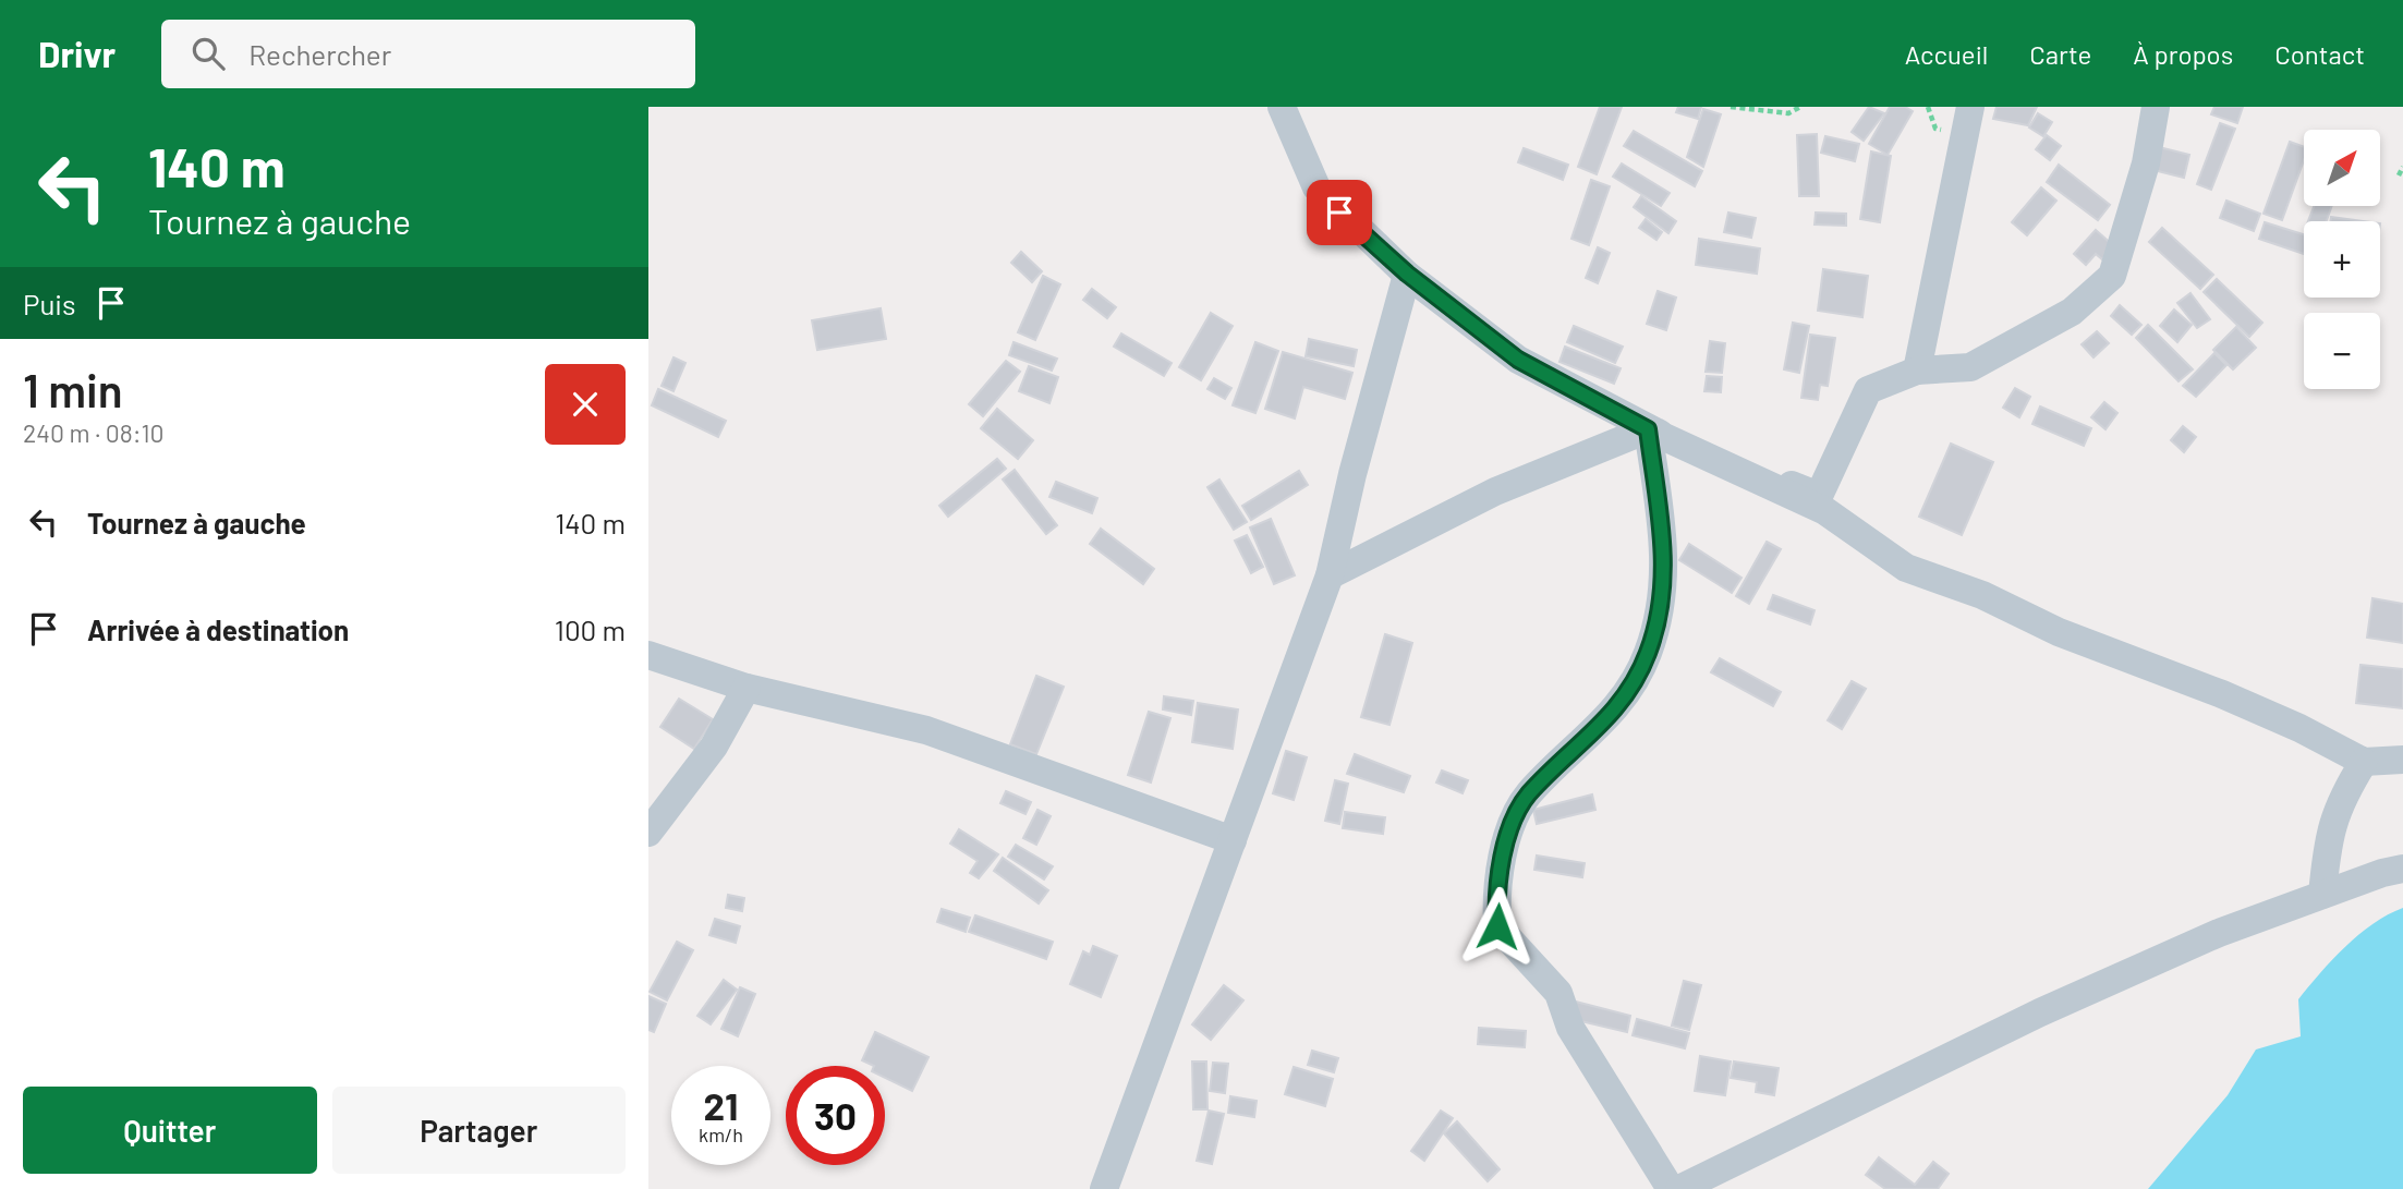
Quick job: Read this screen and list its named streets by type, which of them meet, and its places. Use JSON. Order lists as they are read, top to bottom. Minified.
{"north":"top right","page":{"header":"Drivr","search":"Rechercher","nav":["Accueil","Carte","À propos","Contact"],"turn":["140 m","Tournez à gauche"],"map_buttons":["+","−"],"then":"Puis","heading":["1 min","240 m · 08:10"],"list":[{"name":"Tournez à gauche","value":"140 m"},{"name":"Arrivée à destination","value":"100 m"}],"speed":"21 km/h","limit":"30","buttons":["Quitter","Partager"]}}
